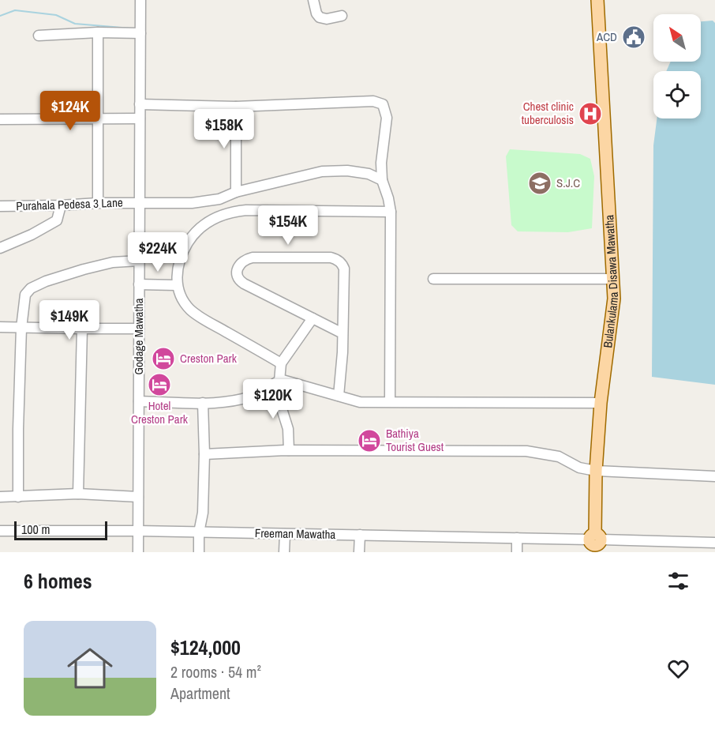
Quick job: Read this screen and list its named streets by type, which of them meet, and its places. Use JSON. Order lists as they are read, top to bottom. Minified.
{"streets":{"main road":["Bulankulama Disawa Mawatha"],"street":["Purahala Pedesa 3 Lane","Godage Mawatha","Freeman Mawatha"]},"crossings":[["Purahala Pedesa 3 Lane","Godage Mawatha"],["Bulankulama Disawa Mawatha","Freeman Mawatha"],["Godage Mawatha","Freeman Mawatha"]],"places":{"public building":["ACD"],"hospital":["Chest clinic tuberculosis"],"school or university":["S.J.C"],"hotel":["Creston Park","Hotel Creston Park","Bathiya Tourist Guest"]},"scale_bar":"100 m","north":"top left","page":{"price":["$124K","$158K","$154K","$224K","$149K","$120K"],"scale":"100 m","heading":"6 homes","list":[{"name":"$124,000","note":"2 rooms · 54 m² · Apartment"}]}}
